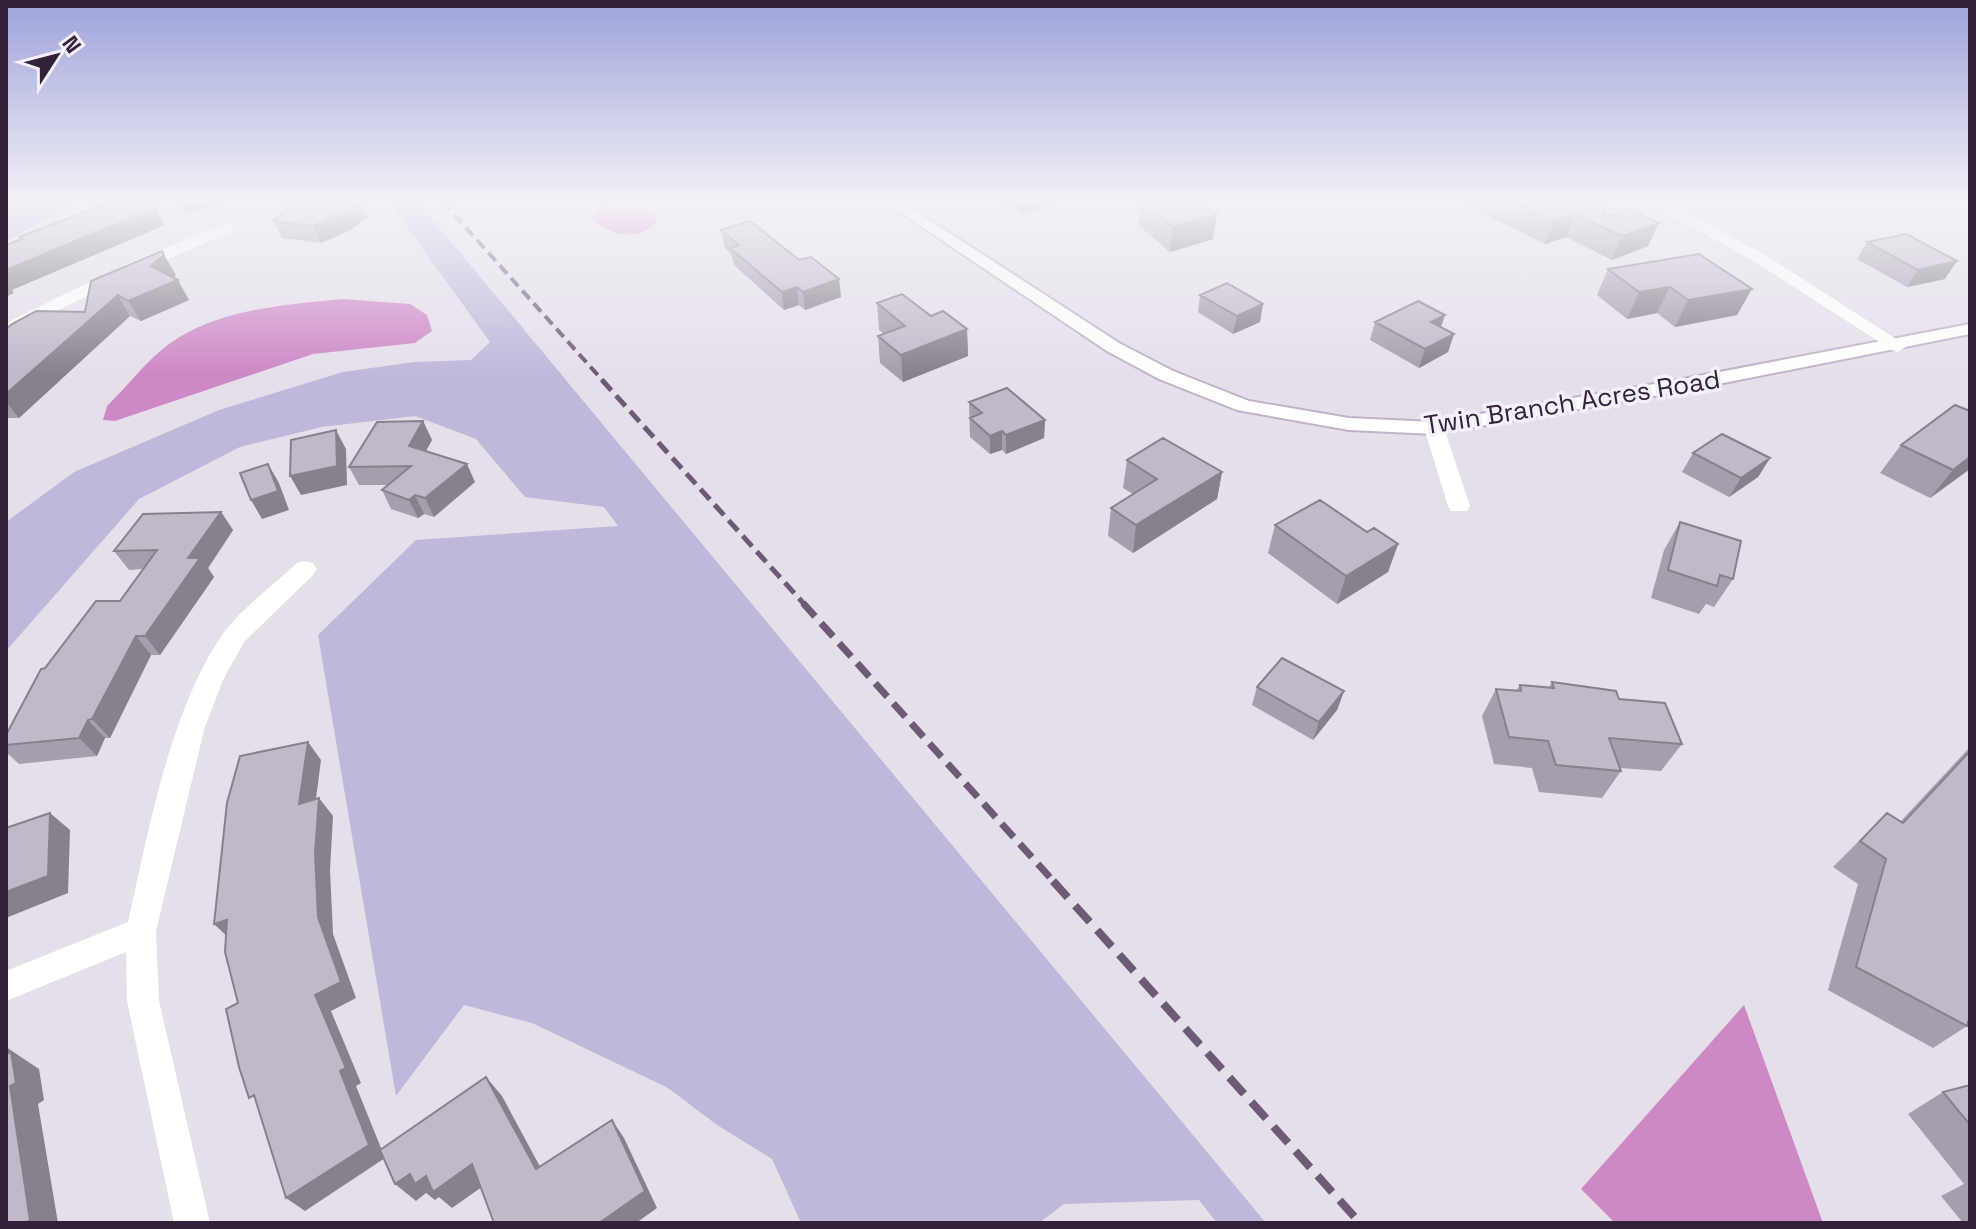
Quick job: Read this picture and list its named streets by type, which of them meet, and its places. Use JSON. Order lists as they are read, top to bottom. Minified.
{"streets":{"street":["Twin Branch Acres Road"]},"north":"top right"}
